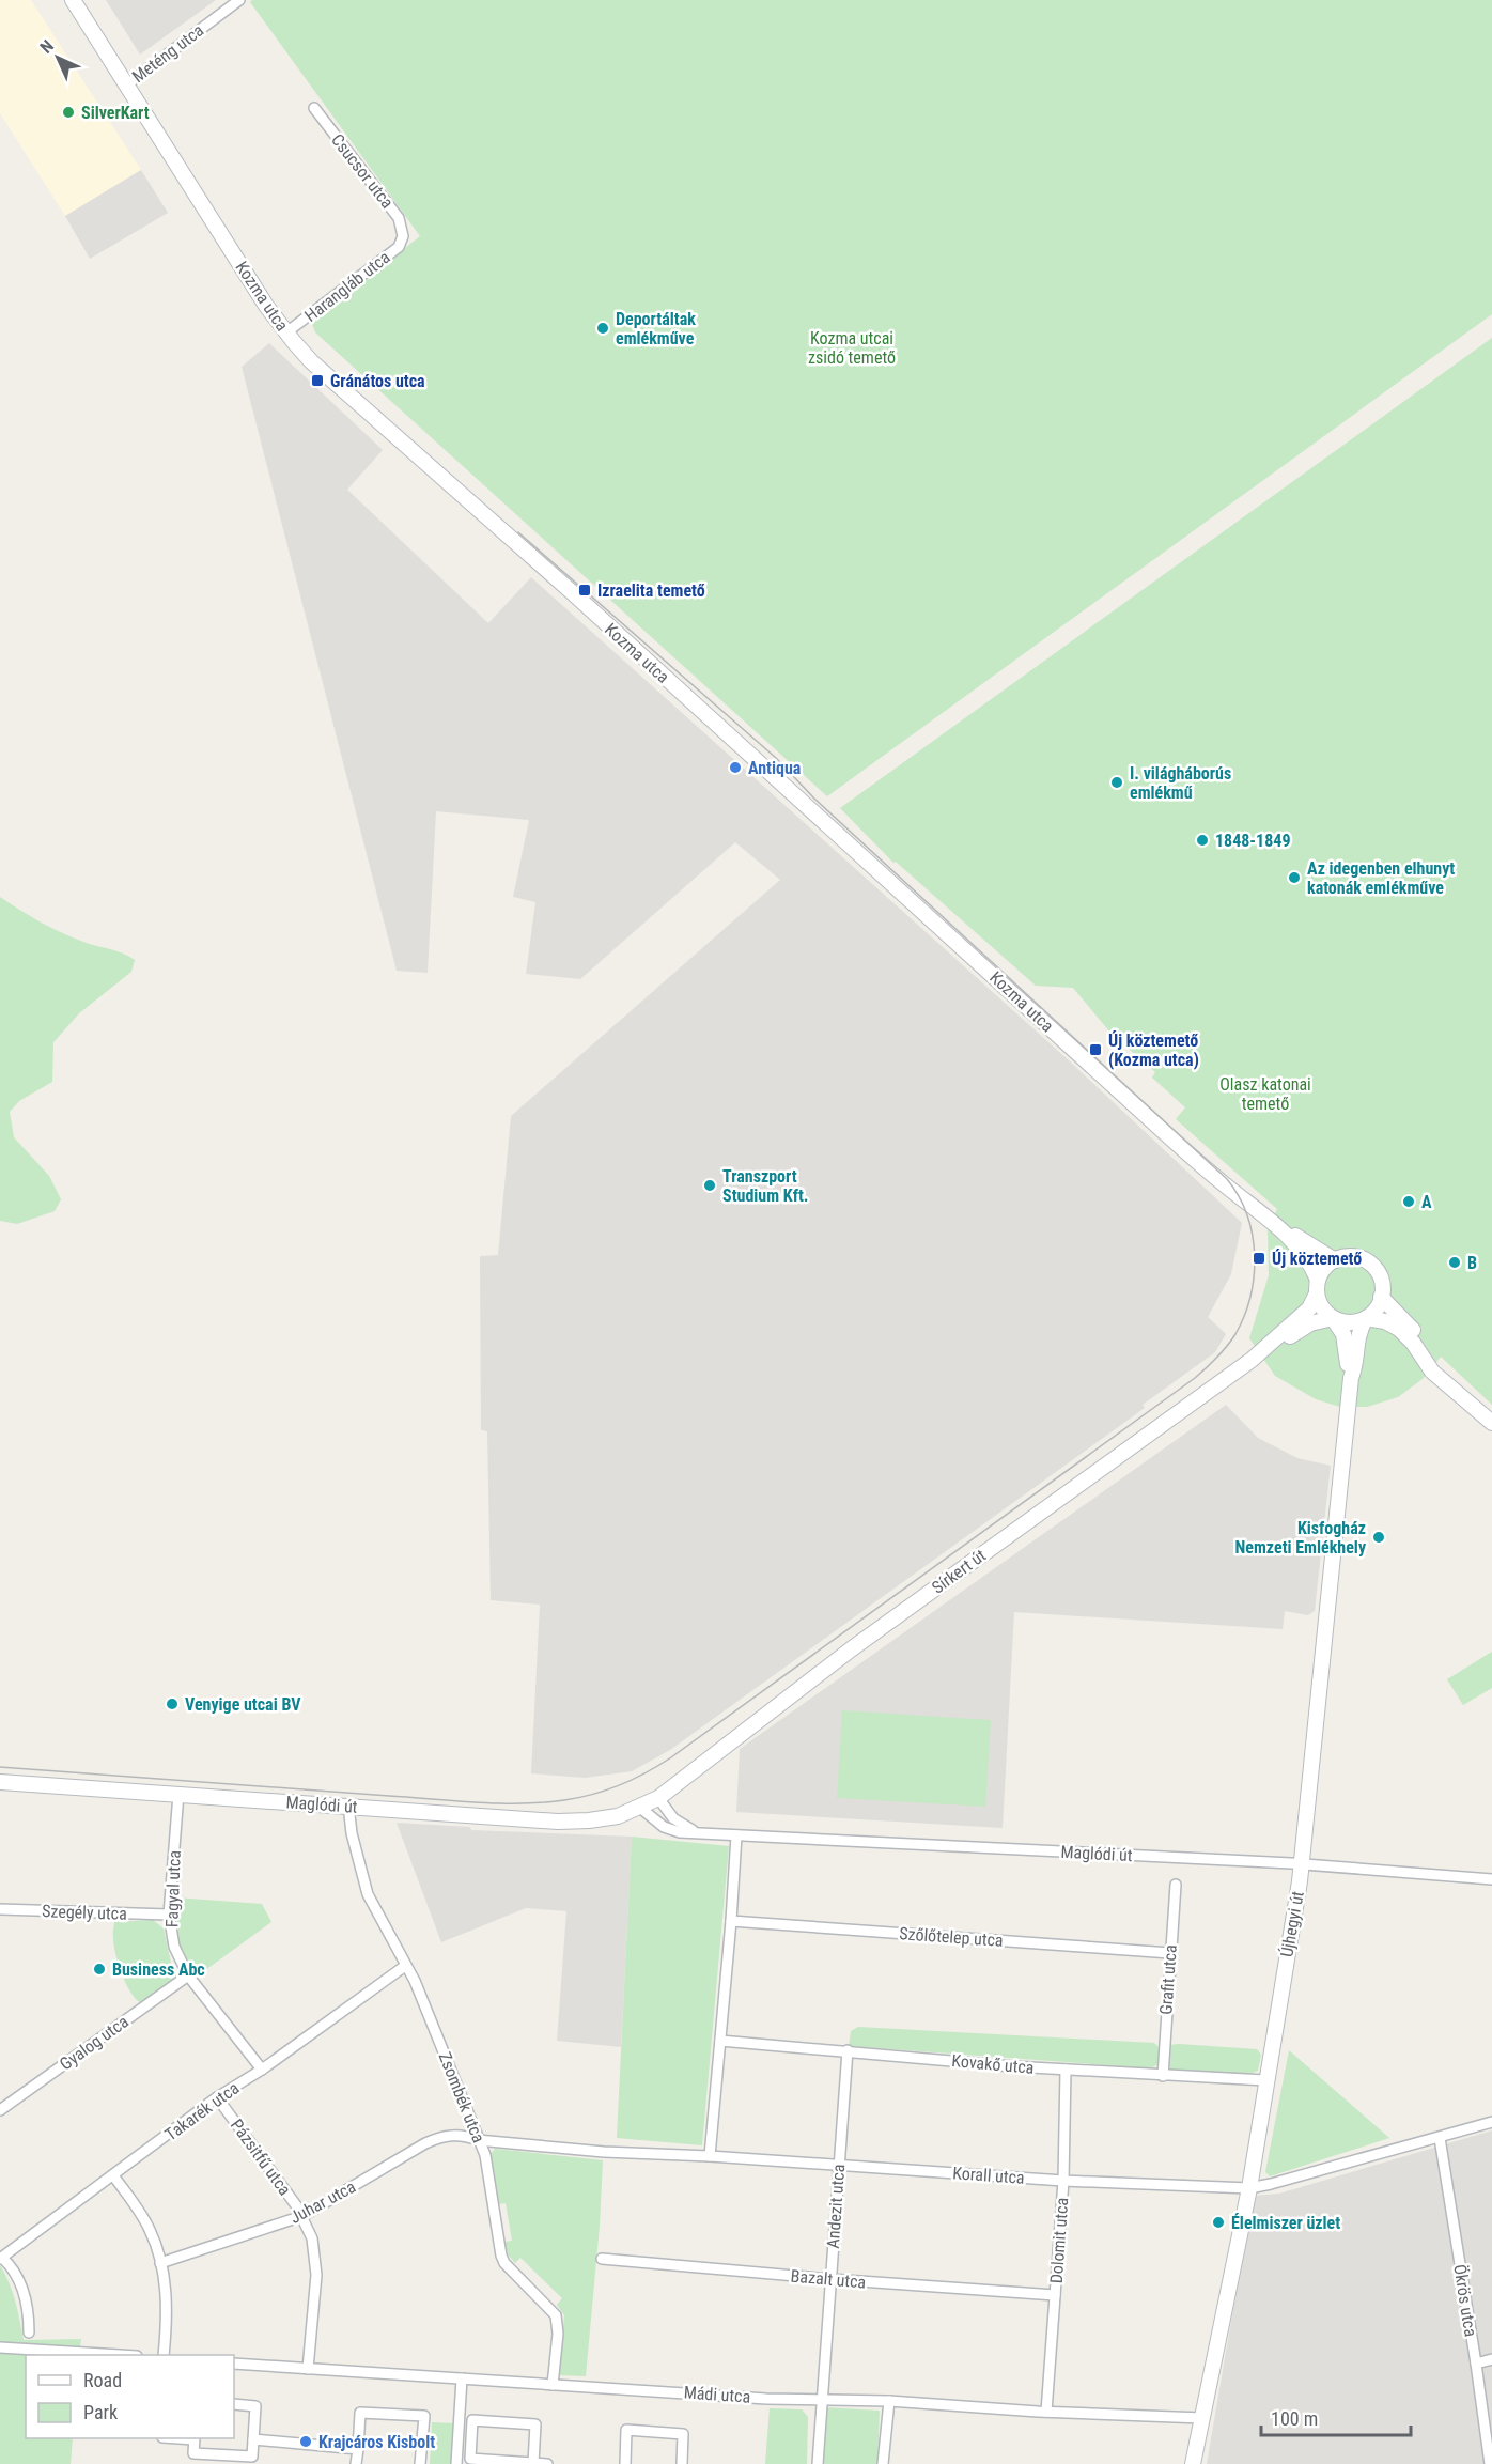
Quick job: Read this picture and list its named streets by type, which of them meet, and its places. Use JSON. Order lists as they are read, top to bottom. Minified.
{"streets":{"street":["Meténg utca","Csucsor utca","Harangláb utca","Kozma utca","Sírkert út","Maglódi út","Fagyal utca","Szegély utca","Újhegyi út","Szőlőtelep utca","Grafit utca","Gyalog utca","Kovakő utca","Zsombék utca","Takarék utca","Pázsitfű utca","Korall utca","Juhar utca","Andezit utca","Dolomit utca","Bazalt utca","Ökrös utca","Mádi utca"]},"crossings":[["Meténg utca","Kozma utca"],["Csucsor utca","Harangláb utca"],["Harangláb utca","Kozma utca"],["Kozma utca","Sírkert út"],["Kozma utca","Újhegyi út"],["Sírkert út","Maglódi út"],["Sírkert út","Újhegyi út"],["Maglódi út","Fagyal utca"],["Maglódi út","Újhegyi út"],["Maglódi út","Zsombék utca"],["Fagyal utca","Szegély utca"],["Fagyal utca","Gyalog utca"],["Fagyal utca","Takarék utca"],["Újhegyi út","Kovakő utca"],["Újhegyi út","Korall utca"],["Újhegyi út","Mádi utca"],["Szőlőtelep utca","Grafit utca"],["Grafit utca","Kovakő utca"],["Kovakő utca","Andezit utca"],["Kovakő utca","Dolomit utca"],["Zsombék utca","Takarék utca"],["Zsombék utca","Korall utca"],["Zsombék utca","Juhar utca"],["Zsombék utca","Mádi utca"],["Takarék utca","Pázsitfű utca"],["Pázsitfű utca","Juhar utca"],["Pázsitfű utca","Mádi utca"],["Korall utca","Juhar utca"],["Korall utca","Andezit utca"],["Korall utca","Dolomit utca"],["Korall utca","Ökrös utca"],["Andezit utca","Bazalt utca"],["Andezit utca","Mádi utca"],["Dolomit utca","Bazalt utca"],["Dolomit utca","Mádi utca"]],"parks":["Kozma utcai zsidó temető","Olasz katonai temető"],"places":{"other":["SilverKart","Deportáltak emlékműve","Antiqua","I. világháborús emlékmű","1848-1849","Az idegenben elhunyt katonák emlékműve","Transzport Studium Kft.","A","B","Kisfogház Nemzeti Emlékhely","Venyige utcai BV","Business Abc","Élelmiszer üzlet","Krajcáros Kisbolt"],"transit":["Gránátos utca","Izraelita temető","Új köztemető (Kozma utca)","Új köztemető"]},"legend":["Road","Park"],"scale_bar":"100 m","north":"top left"}
